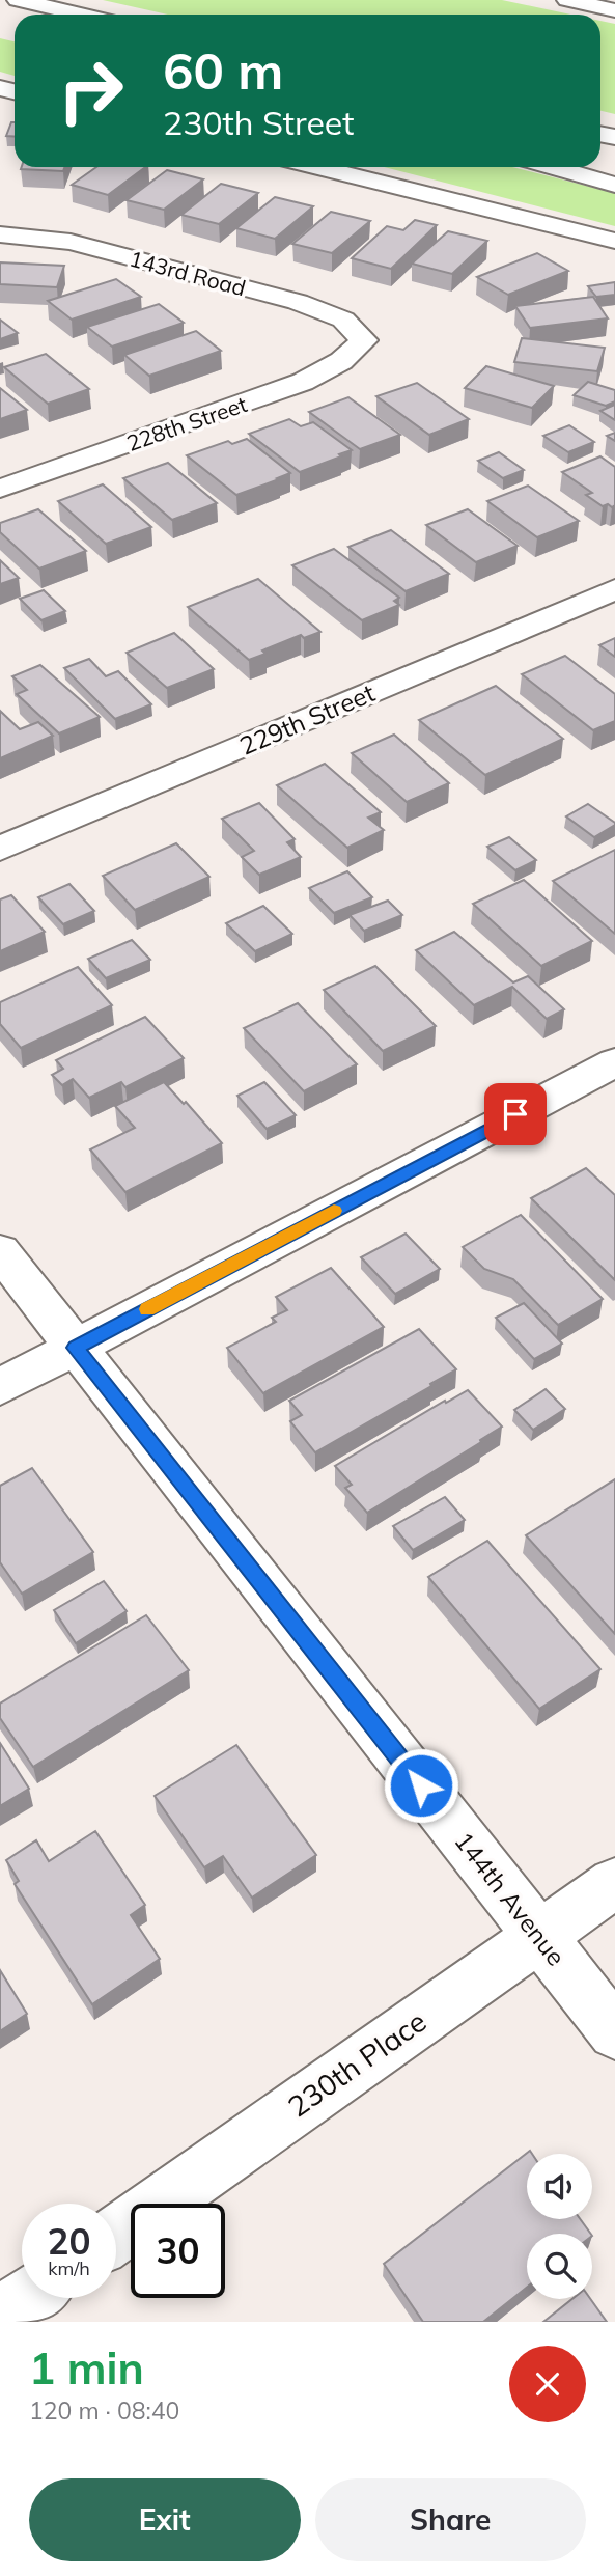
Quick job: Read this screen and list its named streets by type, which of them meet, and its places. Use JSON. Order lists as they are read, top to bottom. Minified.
{"streets":{"main road":["143rd Road","228th Street","229th Street","144th Avenue","230th Place"]},"crossings":[["143rd Road","228th Street"],["144th Avenue","230th Place"]],"page":{"turn":["60 m","230th Street"],"speed":"20 km/h","limit":"30","heading":["1 min","120 m · 08:40"],"buttons":["Exit","Share"]}}
